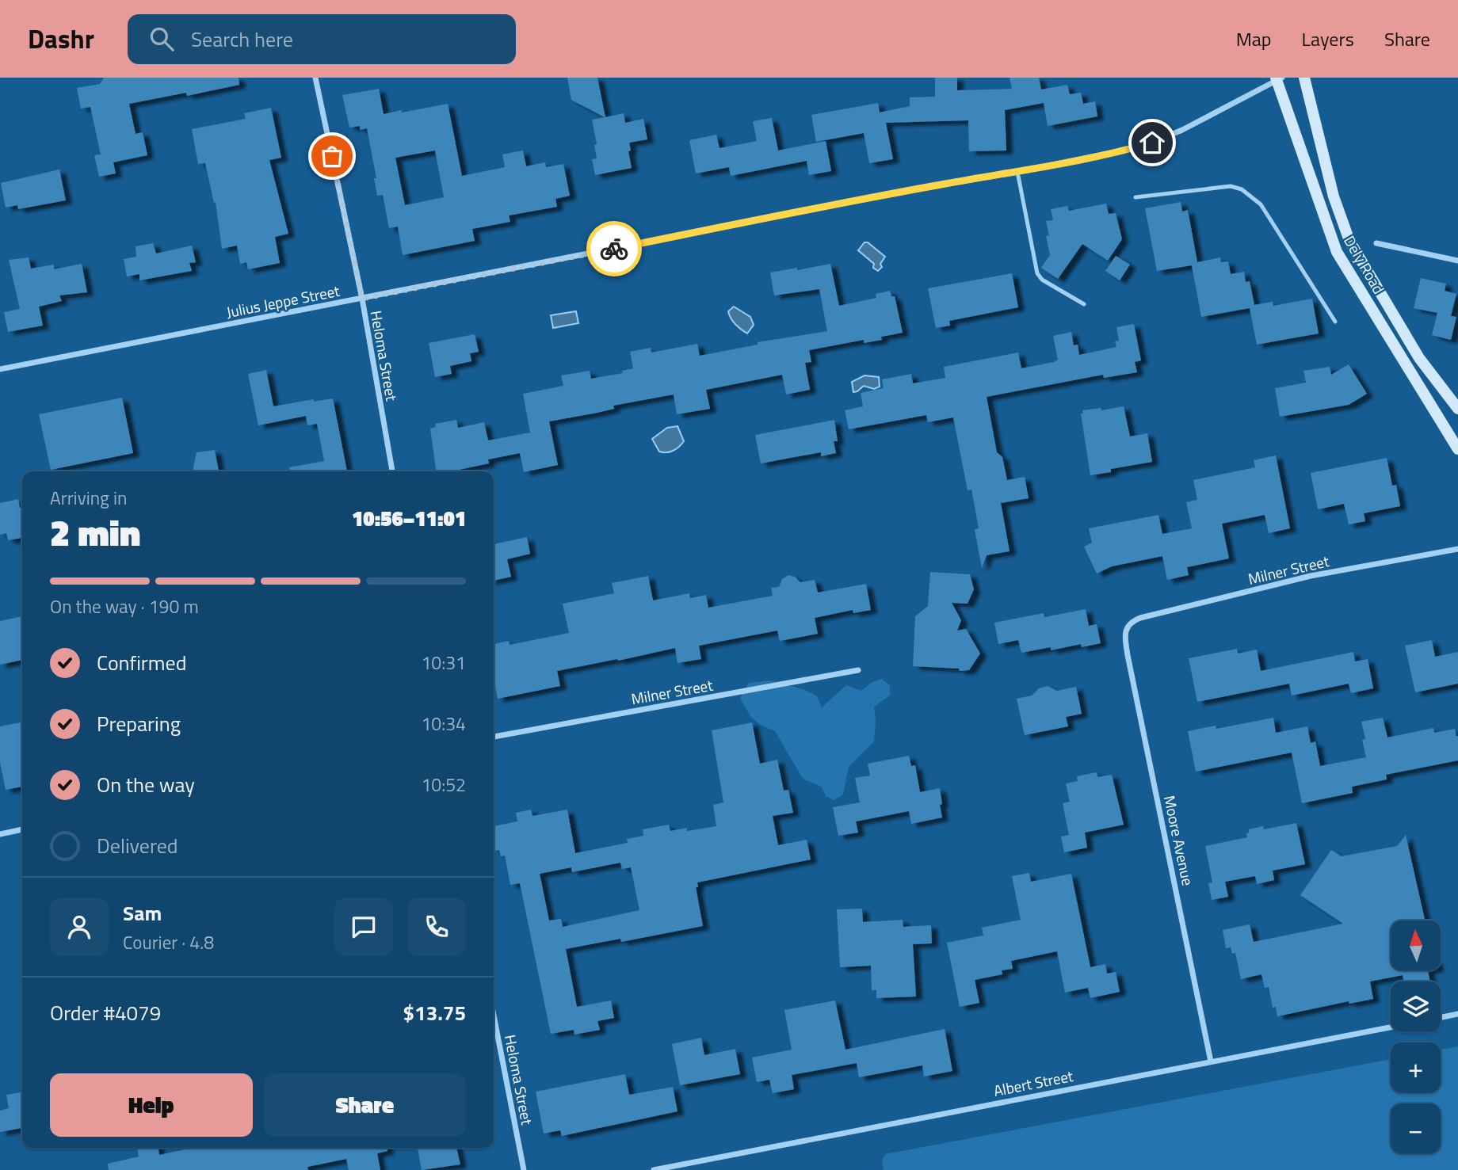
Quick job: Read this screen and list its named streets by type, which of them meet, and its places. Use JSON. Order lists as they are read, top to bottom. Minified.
{"streets":{"main road":["Dely Road"],"street":["Julius Jeppe Street","Heloma Street","Milner Street","Moore Avenue","Albert Street"]},"crossings":[["Dely Road","Julius Jeppe Street"],["Julius Jeppe Street","Heloma Street"],["Milner Street","Moore Avenue"],["Moore Avenue","Albert Street"]],"north":"top","page":{"header":"Dashr","search":"Search here","nav":["Map","Layers","Share"],"heading":["2 min","Arriving in","10:56–11:01"],"panel":["Sam","Courier · 4.8","Order #4079","$13.75"],"bar":"On the way · 190 m","list":[["Confirmed","10:31"],["Preparing","10:34"],["On the way","10:52"],"Delivered"],"map_buttons":["+","−"],"buttons":["Help","Share"]}}
